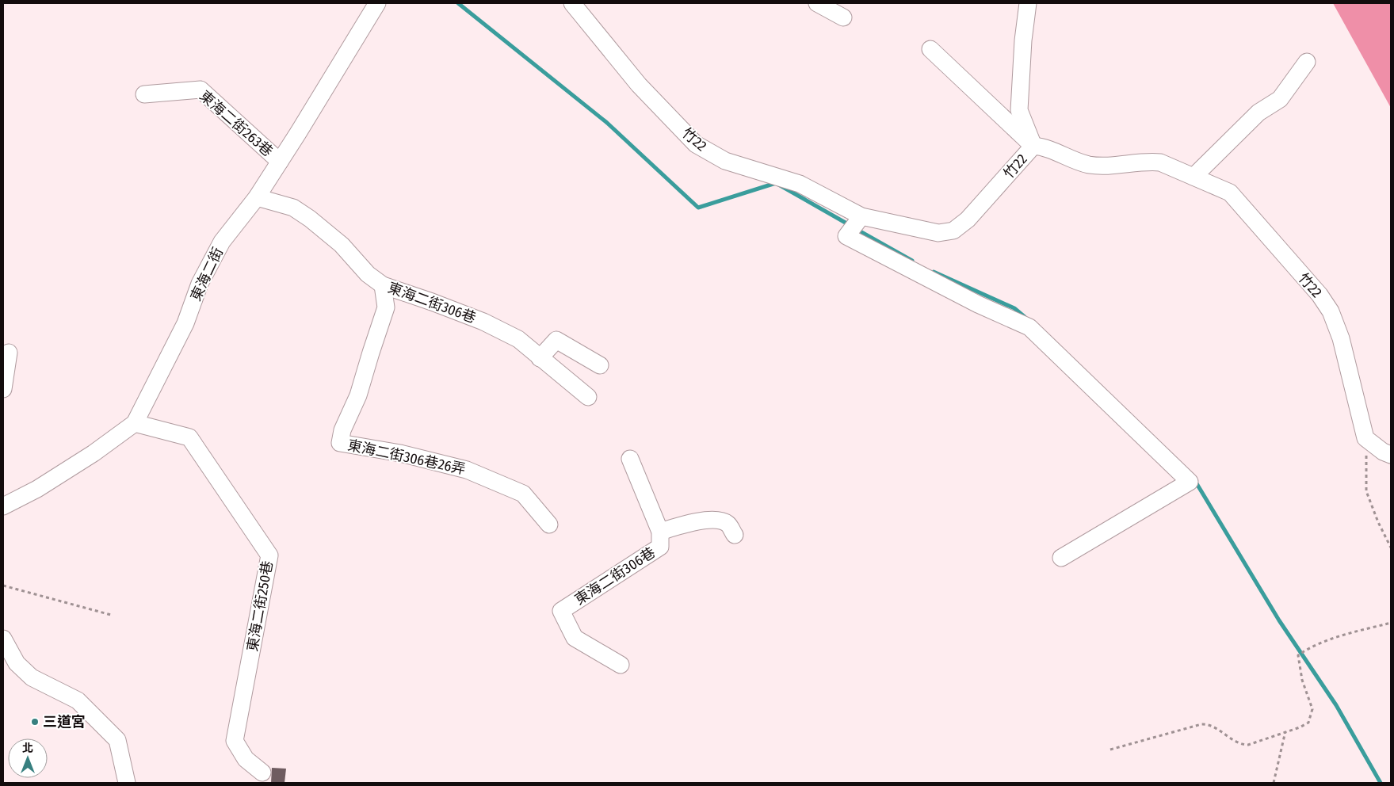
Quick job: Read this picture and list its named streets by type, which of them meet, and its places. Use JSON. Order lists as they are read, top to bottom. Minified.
{"streets":{"street":["東海二街263巷","竹22","東海二街","東海二街306巷","東海二街306巷26弄","東海二街250巷"]},"crossings":[["東海二街263巷","東海二街"],["東海二街","東海二街306巷"],["東海二街","東海二街250巷"],["東海二街306巷","東海二街306巷26弄"]],"places":["三道宮"],"north":"top"}
